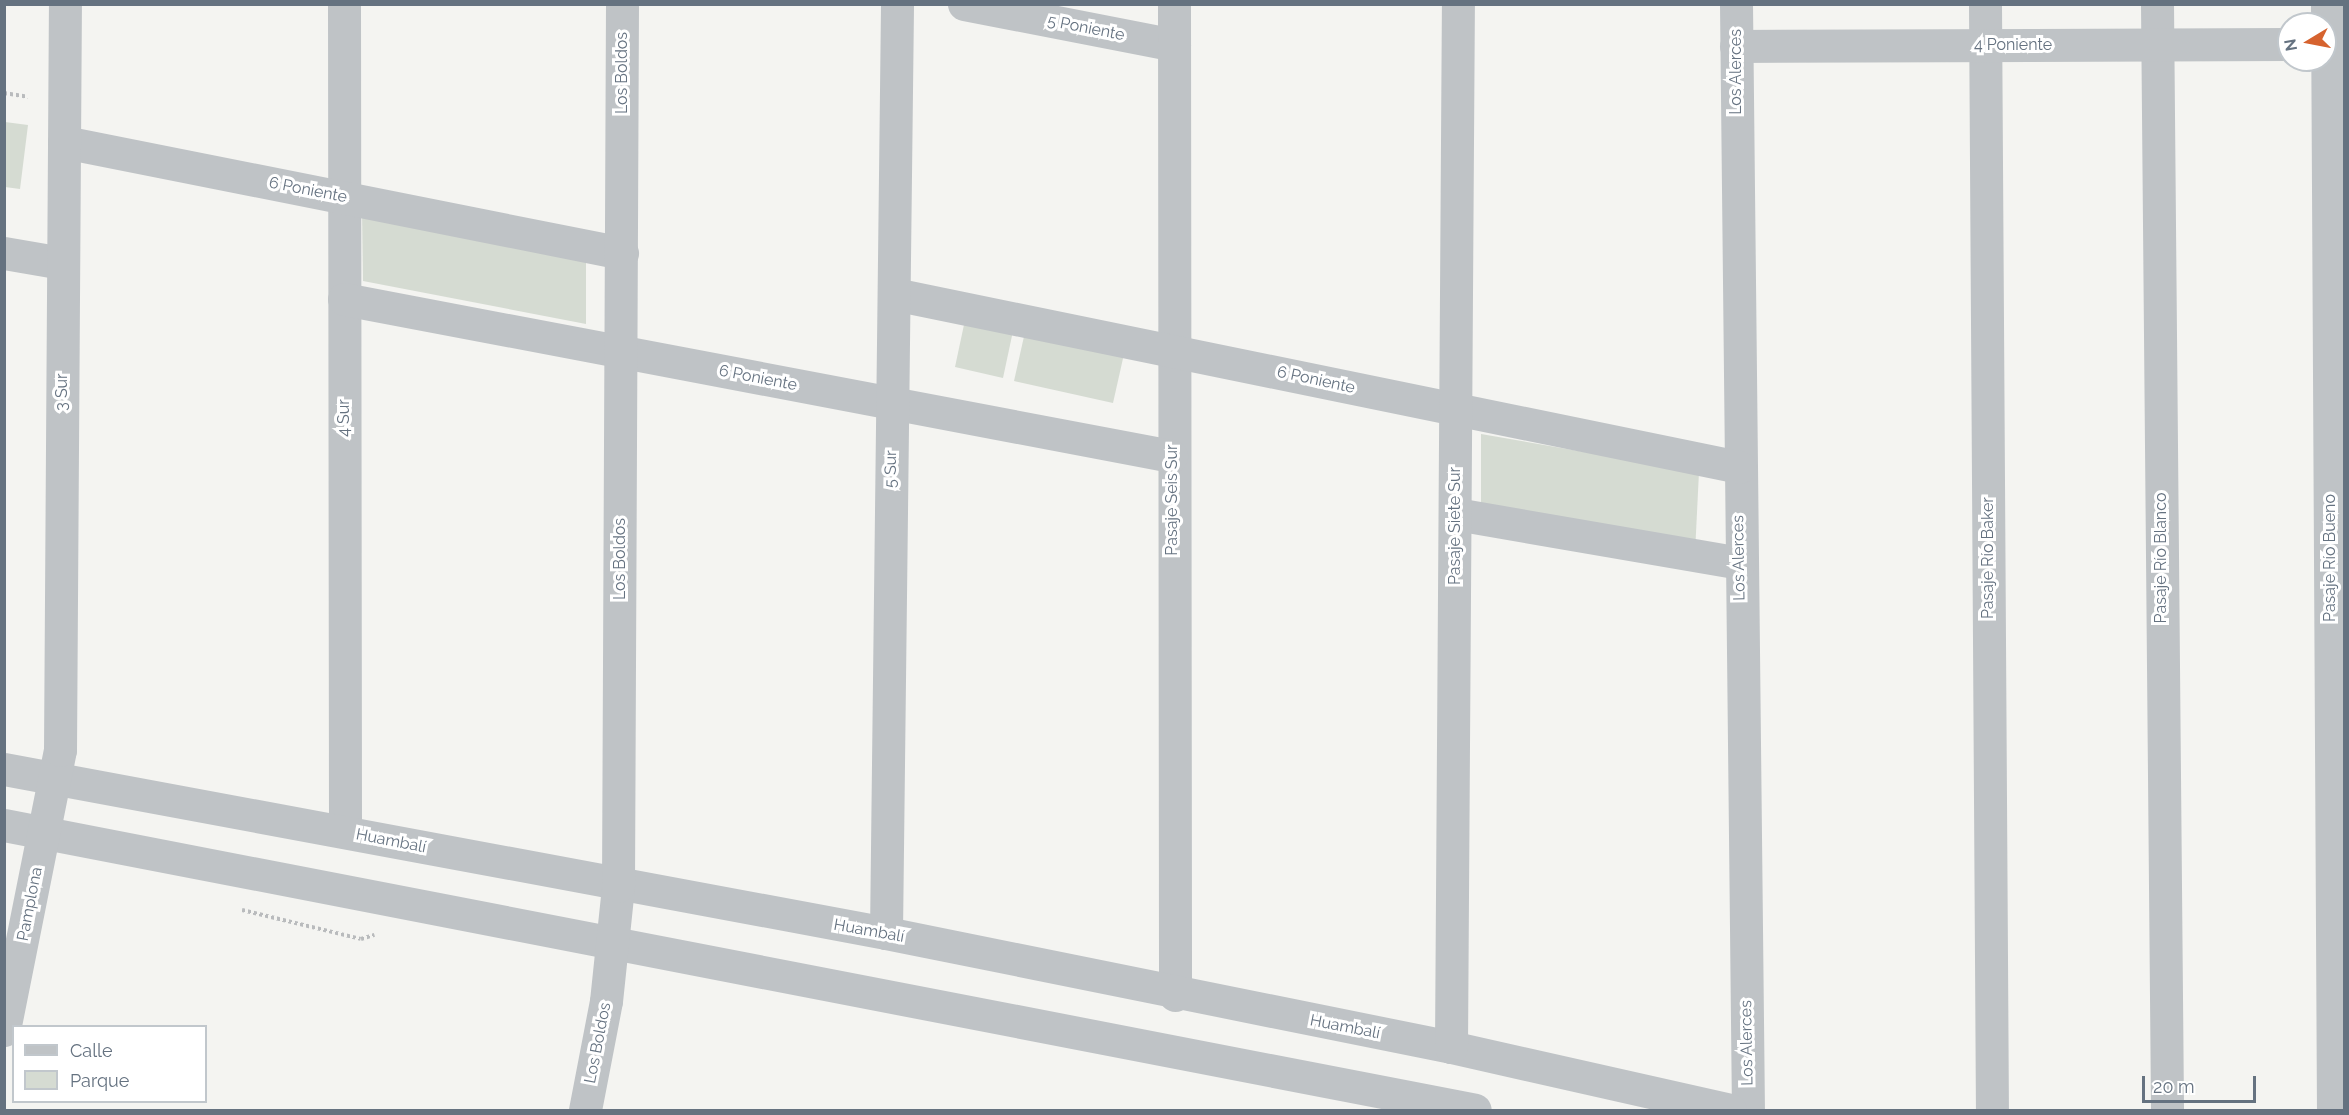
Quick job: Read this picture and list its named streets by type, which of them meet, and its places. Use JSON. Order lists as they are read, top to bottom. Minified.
{"streets":{"street":["5 Poniente","4 Poniente","Los Alerces","Los Boldos","6 Poniente","3 Sur","4 Sur","5 Sur","Pasaje Seis Sur","Pasaje Siete Sur","Pasaje Río Baker","Pasaje Río Blanco","Pasaje Río Bueno","Huambalí","Pamplona"]},"crossings":[["5 Poniente","Pasaje Seis Sur"],["4 Poniente","Los Alerces"],["4 Poniente","Pasaje Río Baker"],["4 Poniente","Pasaje Río Blanco"],["Los Alerces","6 Poniente"],["Los Boldos","6 Poniente"],["Los Boldos","Huambalí"],["6 Poniente","3 Sur"],["6 Poniente","4 Sur"],["6 Poniente","5 Sur"],["6 Poniente","Pasaje Seis Sur"],["6 Poniente","Pasaje Siete Sur"],["3 Sur","Huambalí"],["3 Sur","Pamplona"],["4 Sur","Huambalí"],["5 Sur","Huambalí"],["Pasaje Seis Sur","Huambalí"],["Pasaje Siete Sur","Huambalí"],["Huambalí","Pamplona"]],"legend":["Calle","Parque"],"scale_bar":"20 m","north":"left"}
